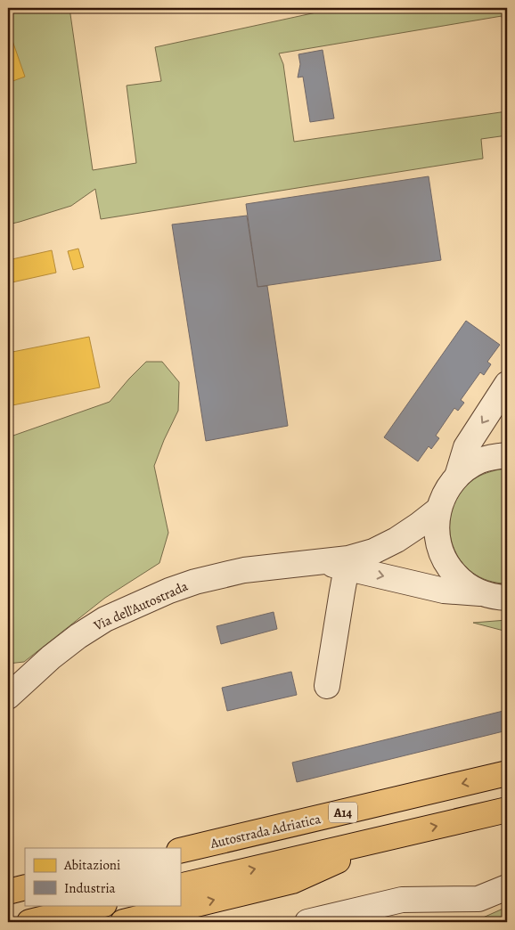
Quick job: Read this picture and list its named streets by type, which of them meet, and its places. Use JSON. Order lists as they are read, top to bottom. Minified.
{"streets":{"highway":["A14","Autostrada Adriatica"],"street":["Via dell'Autostrada"]},"legend":["Abitazioni","Industria"]}
